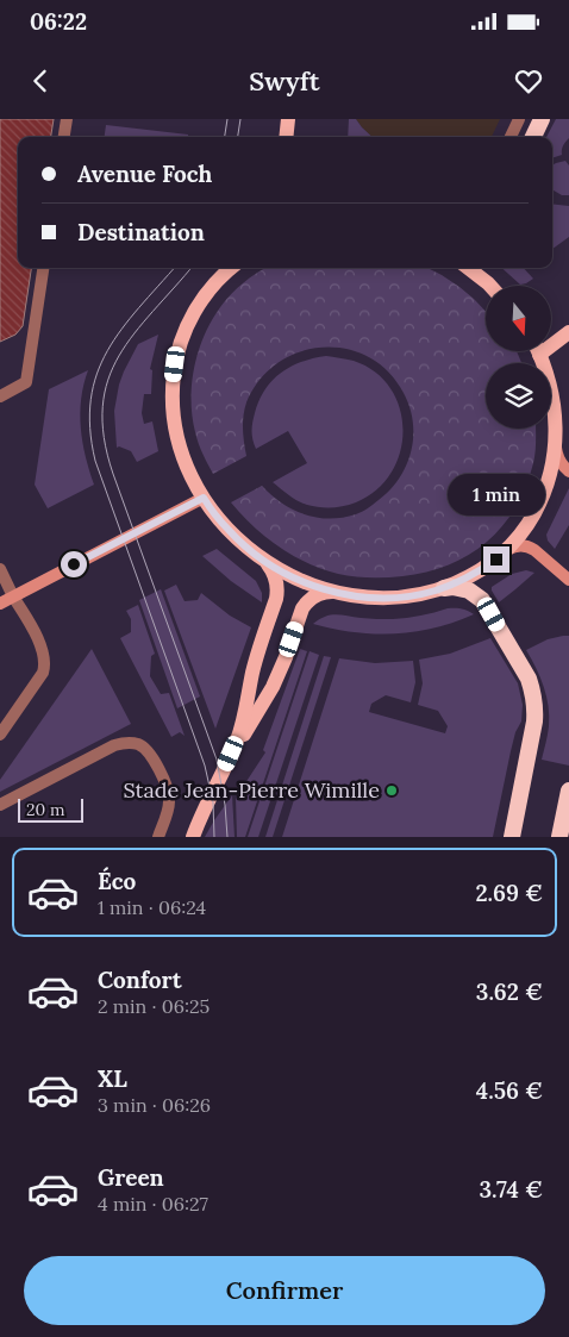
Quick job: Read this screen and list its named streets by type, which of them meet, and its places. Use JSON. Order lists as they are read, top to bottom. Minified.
{"places":["Stade Jean-Pierre Wimille"],"scale_bar":"20 m","north":"bottom","page":{"status":"06:22","header":"Swyft","banner":["Avenue Foch","Destination"],"bubble":"1 min","scale":"20 m","list":[{"name":"Éco","note":"1 min · 06:24","value":"2.69 €"},{"name":"Confort","note":"2 min · 06:25","value":"3.62 €"},{"name":"XL","note":"3 min · 06:26","value":"4.56 €"},{"name":"Green","note":"4 min · 06:27","value":"3.74 €"}],"buttons":"Confirmer"}}
